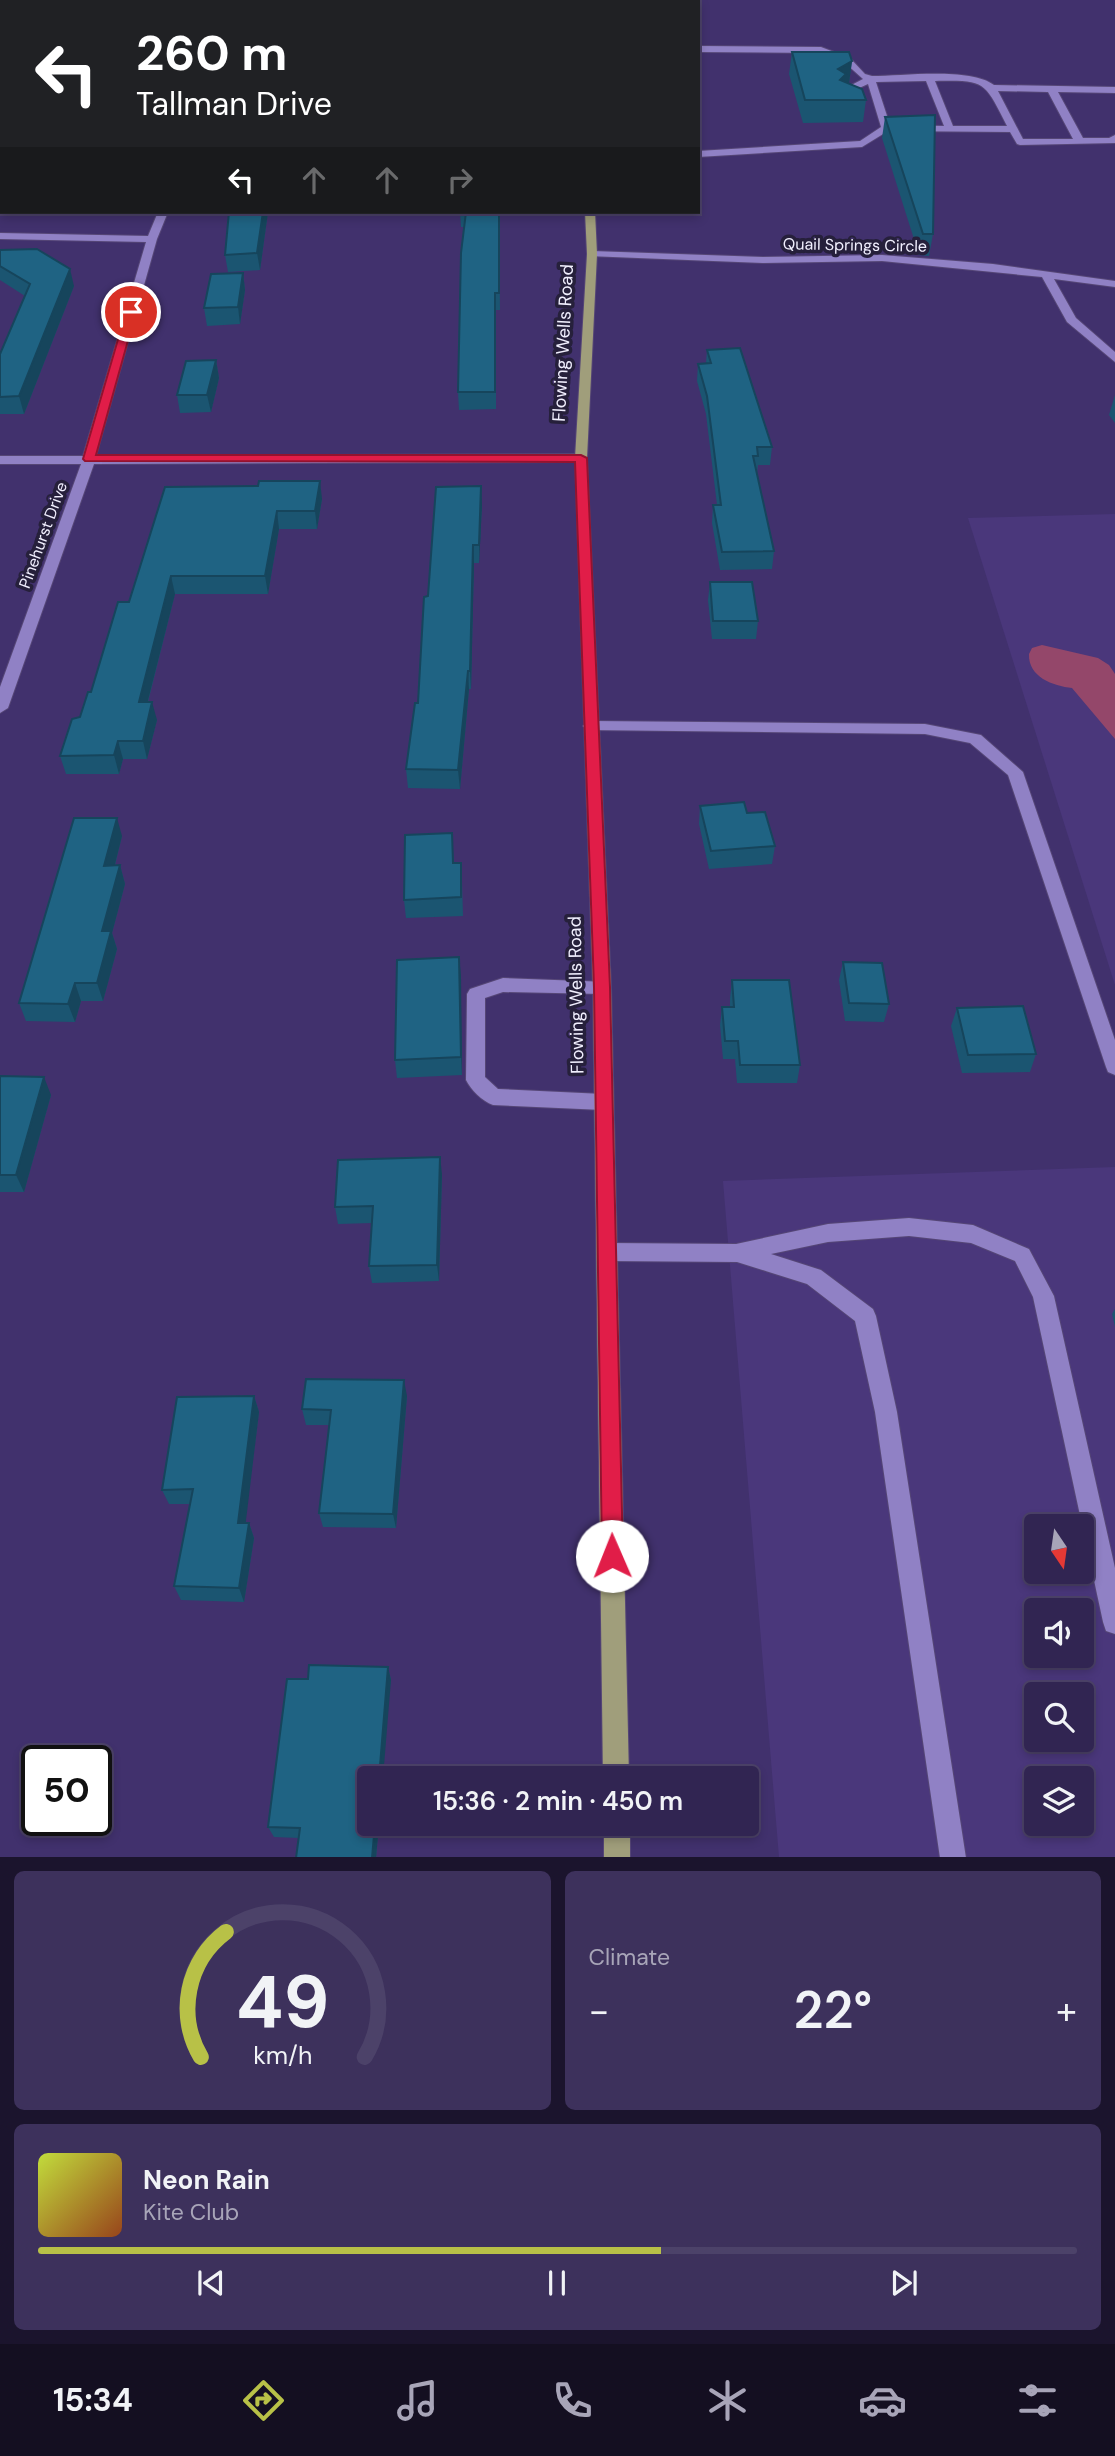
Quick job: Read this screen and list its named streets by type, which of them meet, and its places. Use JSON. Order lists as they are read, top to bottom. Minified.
{"streets":{"main road":["Flowing Wells Road"],"street":["Quail Springs Circle","Pinehurst Drive"]},"crossings":[["Quail Springs Circle","Flowing Wells Road"]],"north":"bottom","page":{"turn":["260 m","Tallman Drive"],"limit":"50","trip":"15:36 · 2 min · 450 m","tile":"Climate","heat":["−","22°","+"],"song":["Neon Rain","Kite Club"],"tabs":"15:34","gauge":["49","km/h"]}}
